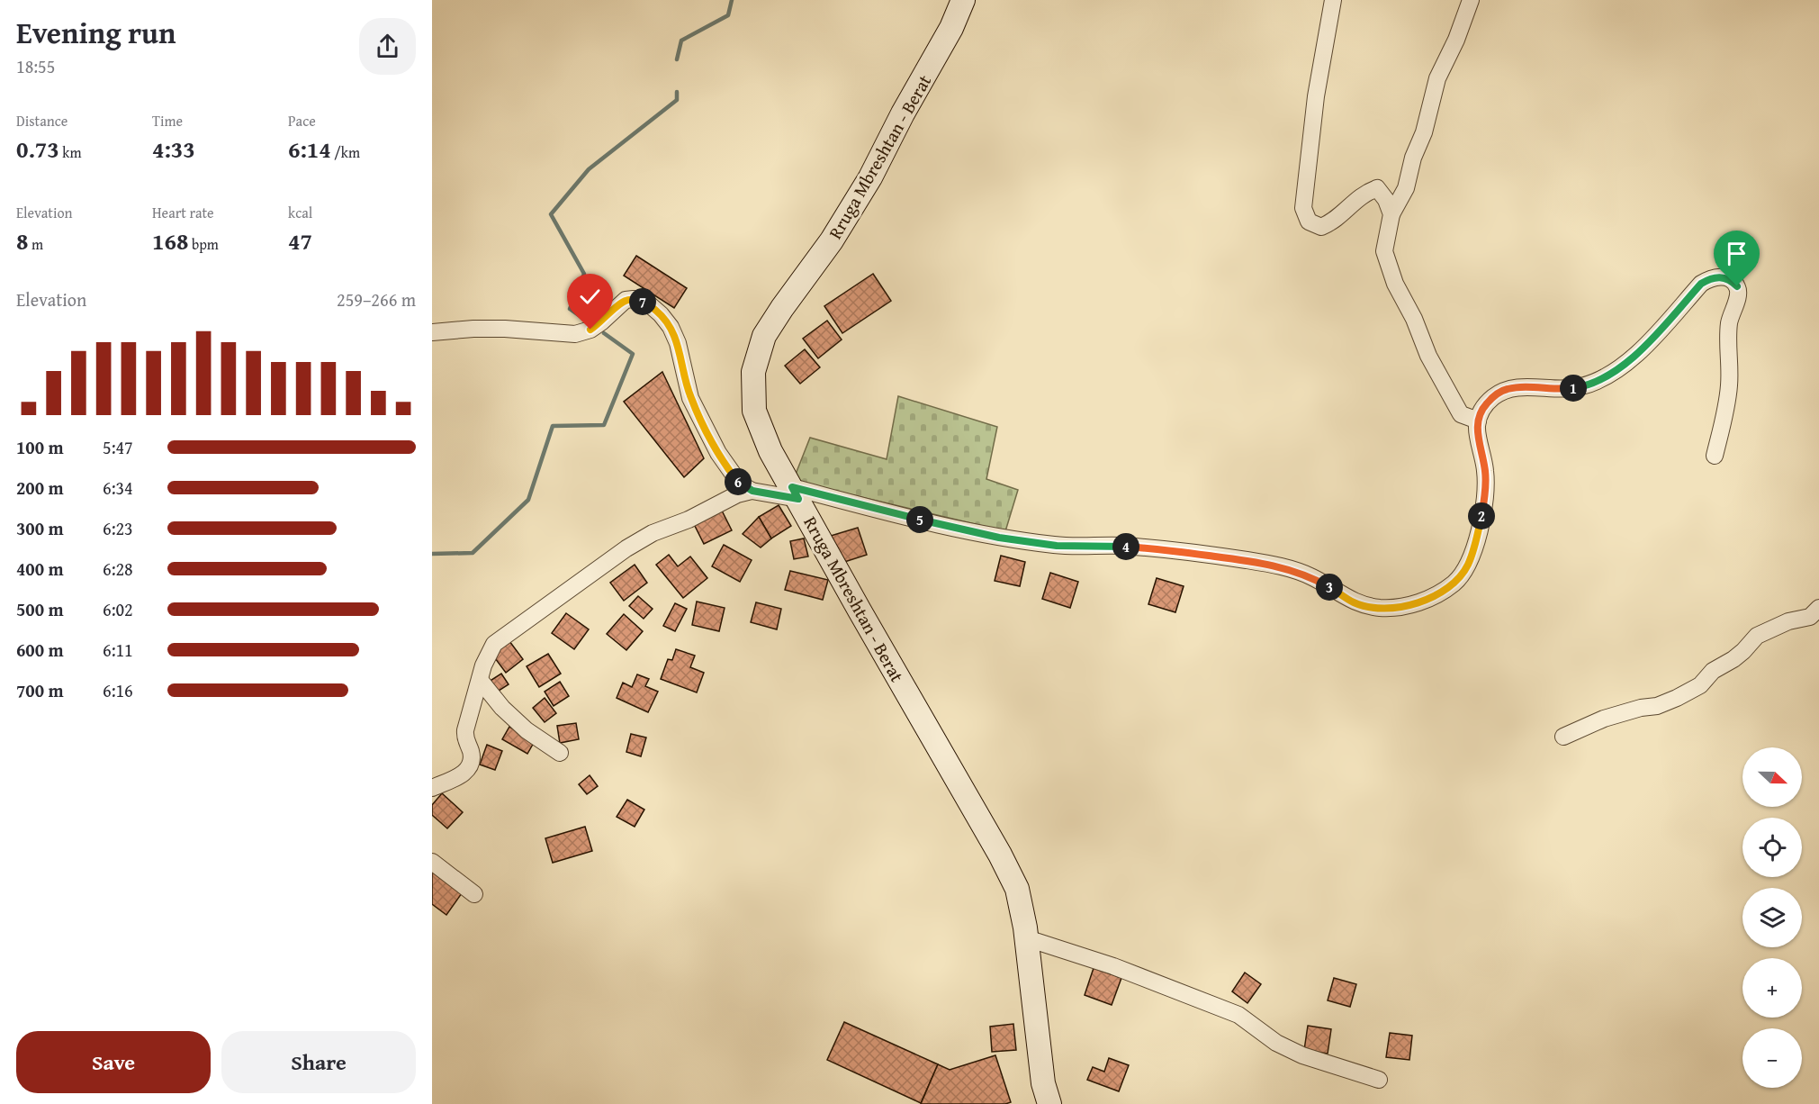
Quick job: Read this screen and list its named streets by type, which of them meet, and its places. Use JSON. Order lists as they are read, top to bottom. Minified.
{"streets":{"street":["Rruga Mbreshtan - Berat"]},"north":"right","page":{"heading":["Evening run","18:55"],"stats":[["Distance","0.73 km"],["Time","4:33"],["Pace","6:14 /km"],["Elevation","8 m"],["Heart rate","168 bpm"],["kcal","47"]],"chart":["Elevation","259–266 m"],"pins":["7","1","6","2","5","4","3"],"list":[{"name":"100 m","note":"5:47"},{"name":"200 m","note":"6:34"},{"name":"300 m","note":"6:23"},{"name":"400 m","note":"6:28"},{"name":"500 m","note":"6:02"},{"name":"600 m","note":"6:11"},{"name":"700 m","note":"6:16"}],"map_buttons":["+","−"],"buttons":["Save","Share"]}}
